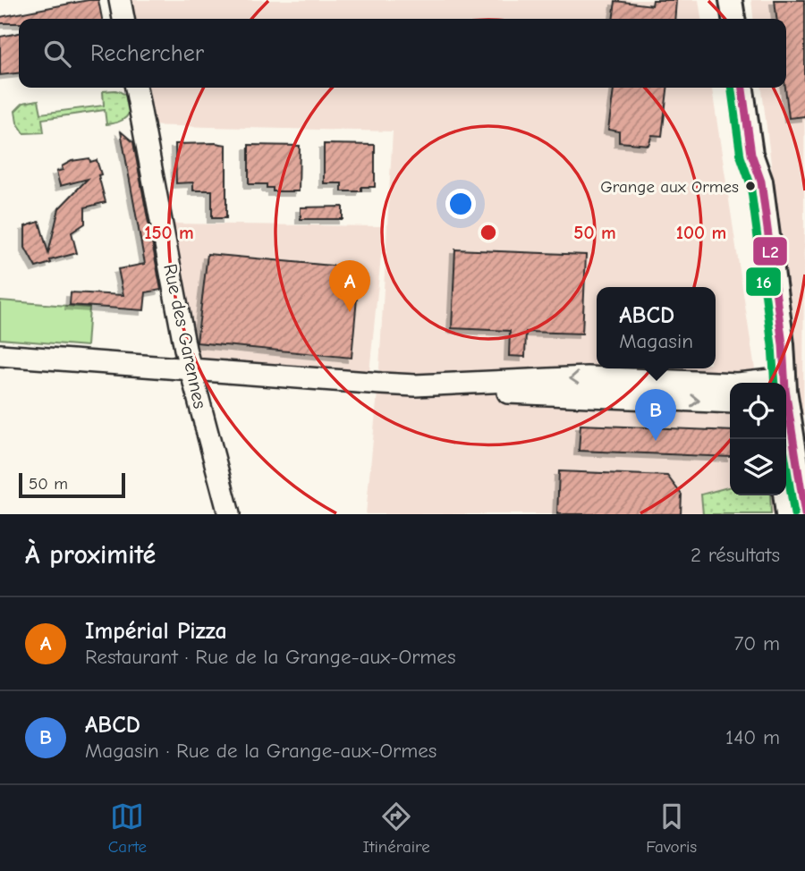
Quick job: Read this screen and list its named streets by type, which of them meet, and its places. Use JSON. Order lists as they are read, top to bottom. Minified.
{"streets":{"street":["Rue des Garennes"]},"places":["Grange aux Ormes"],"lines":["transit line L2","transit line 16"],"scale_bar":"50 m","page":{"search":"Rechercher","pins":["A","B"],"popup":["ABCD","Magasin"],"scale":"50 m","heading":["À proximité","2 résultats"],"list":[{"mark":"A","name":"Impérial Pizza","note":"Restaurant · Rue de la Grange-aux-Ormes","value":"70 m"},{"mark":"B","name":"ABCD","note":"Magasin · Rue de la Grange-aux-Ormes","value":"140 m"}],"nav":["Carte","Itinéraire","Favoris"]},"rings":["50 m","100 m","150 m"]}
